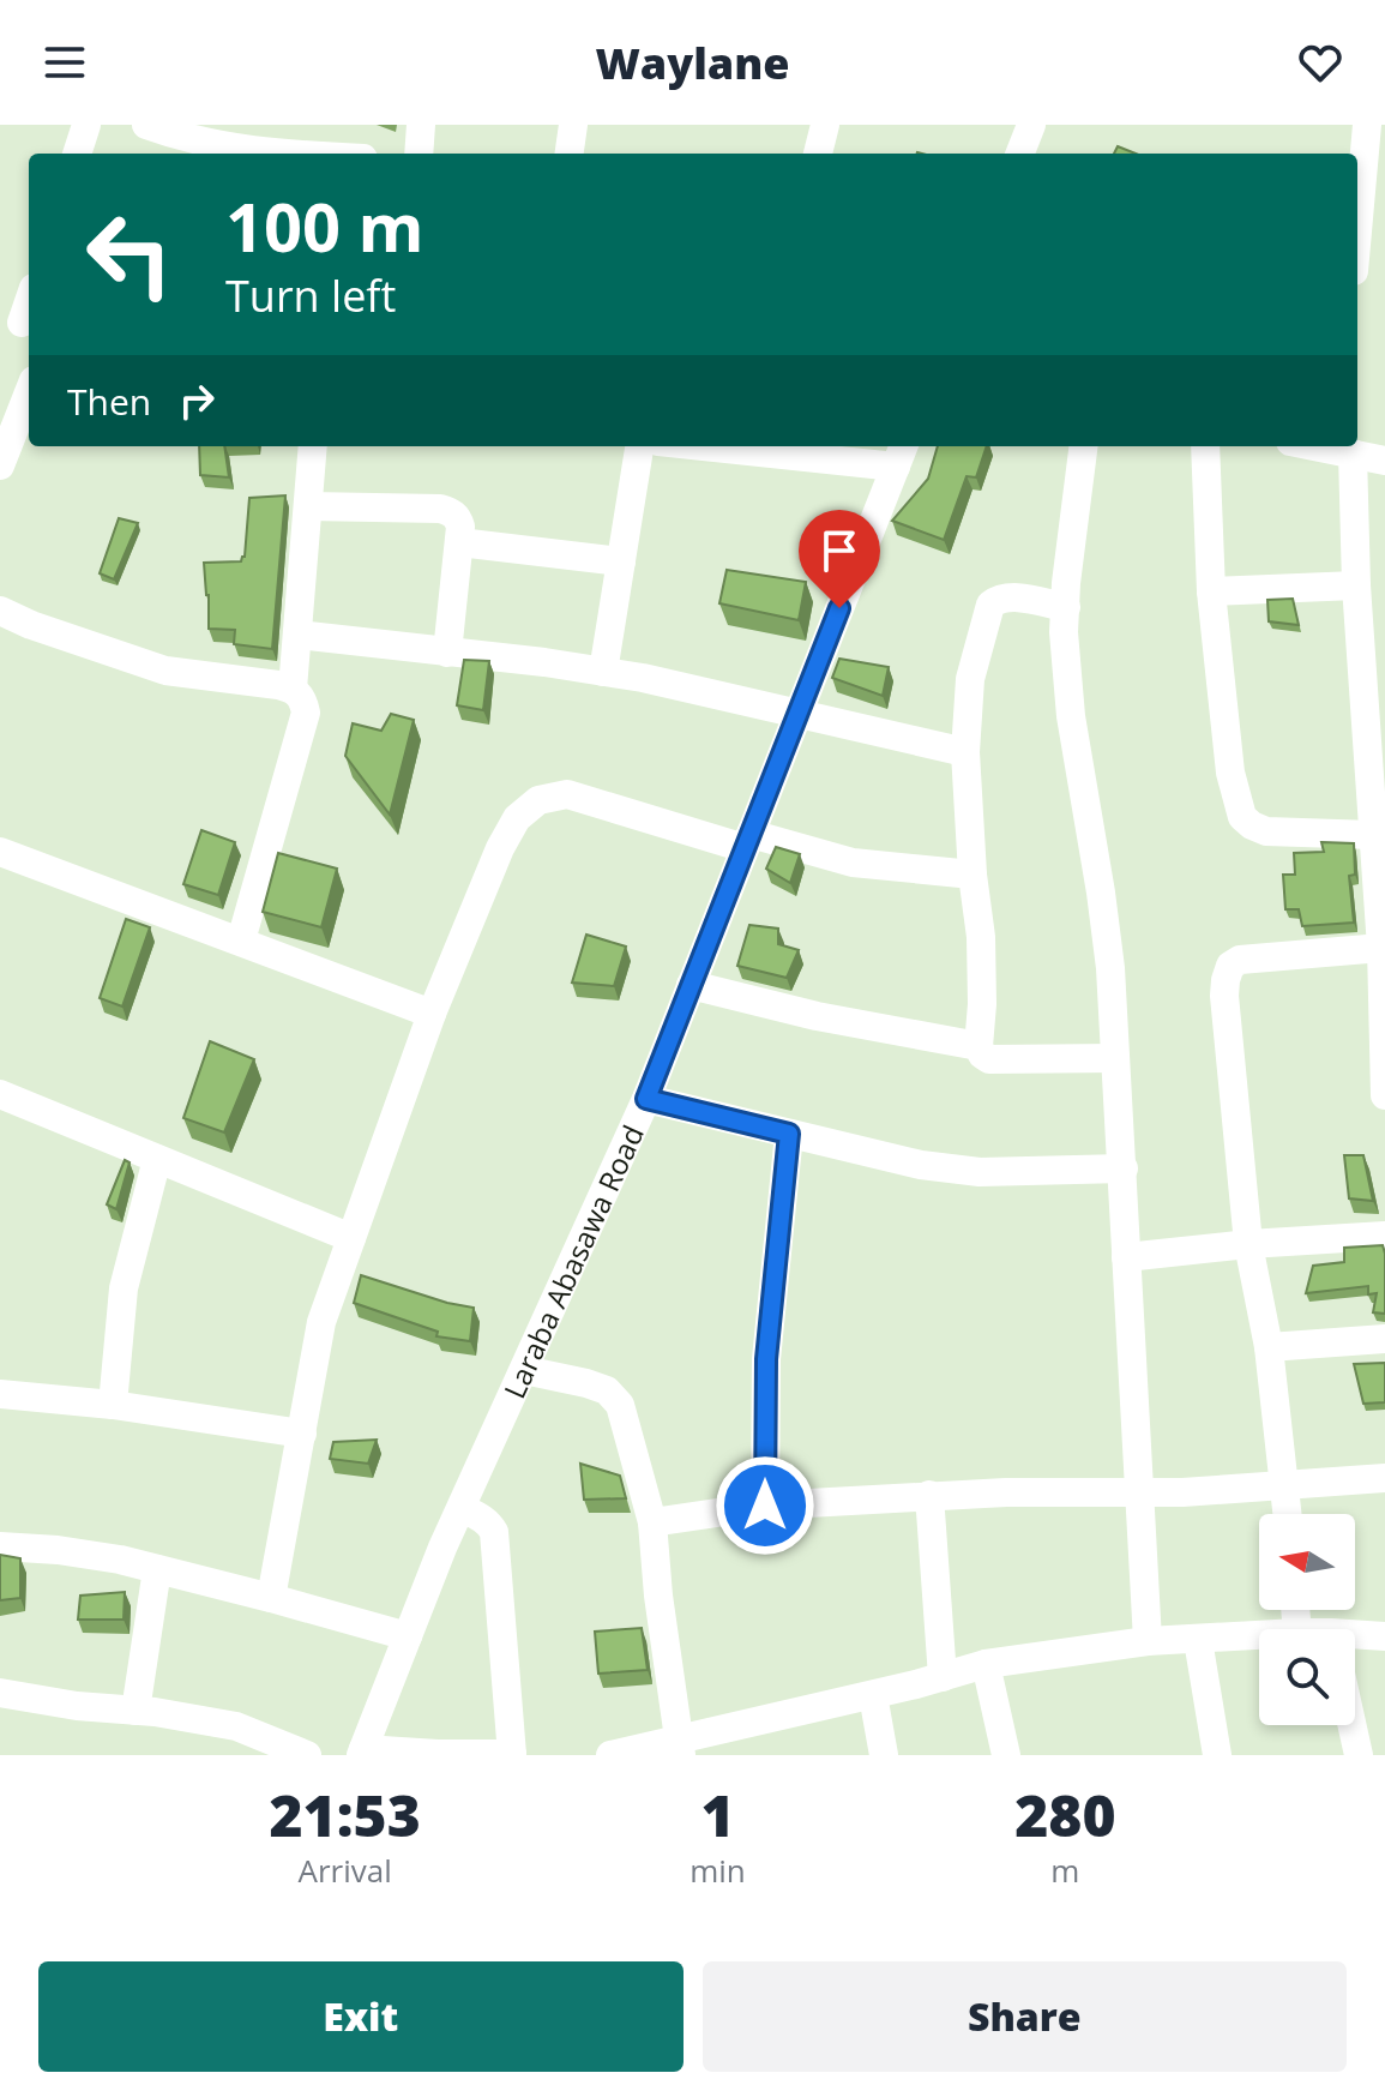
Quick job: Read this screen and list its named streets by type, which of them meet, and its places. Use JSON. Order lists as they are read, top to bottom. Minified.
{"streets":{"street":["Laraba Abasawa Road"]},"north":"left","page":{"header":"Waylane","turn":["100 m","Turn left"],"then":"Then","eta":["21:53","Arrival","1","min","280","m"],"buttons":["Exit","Share"]}}
